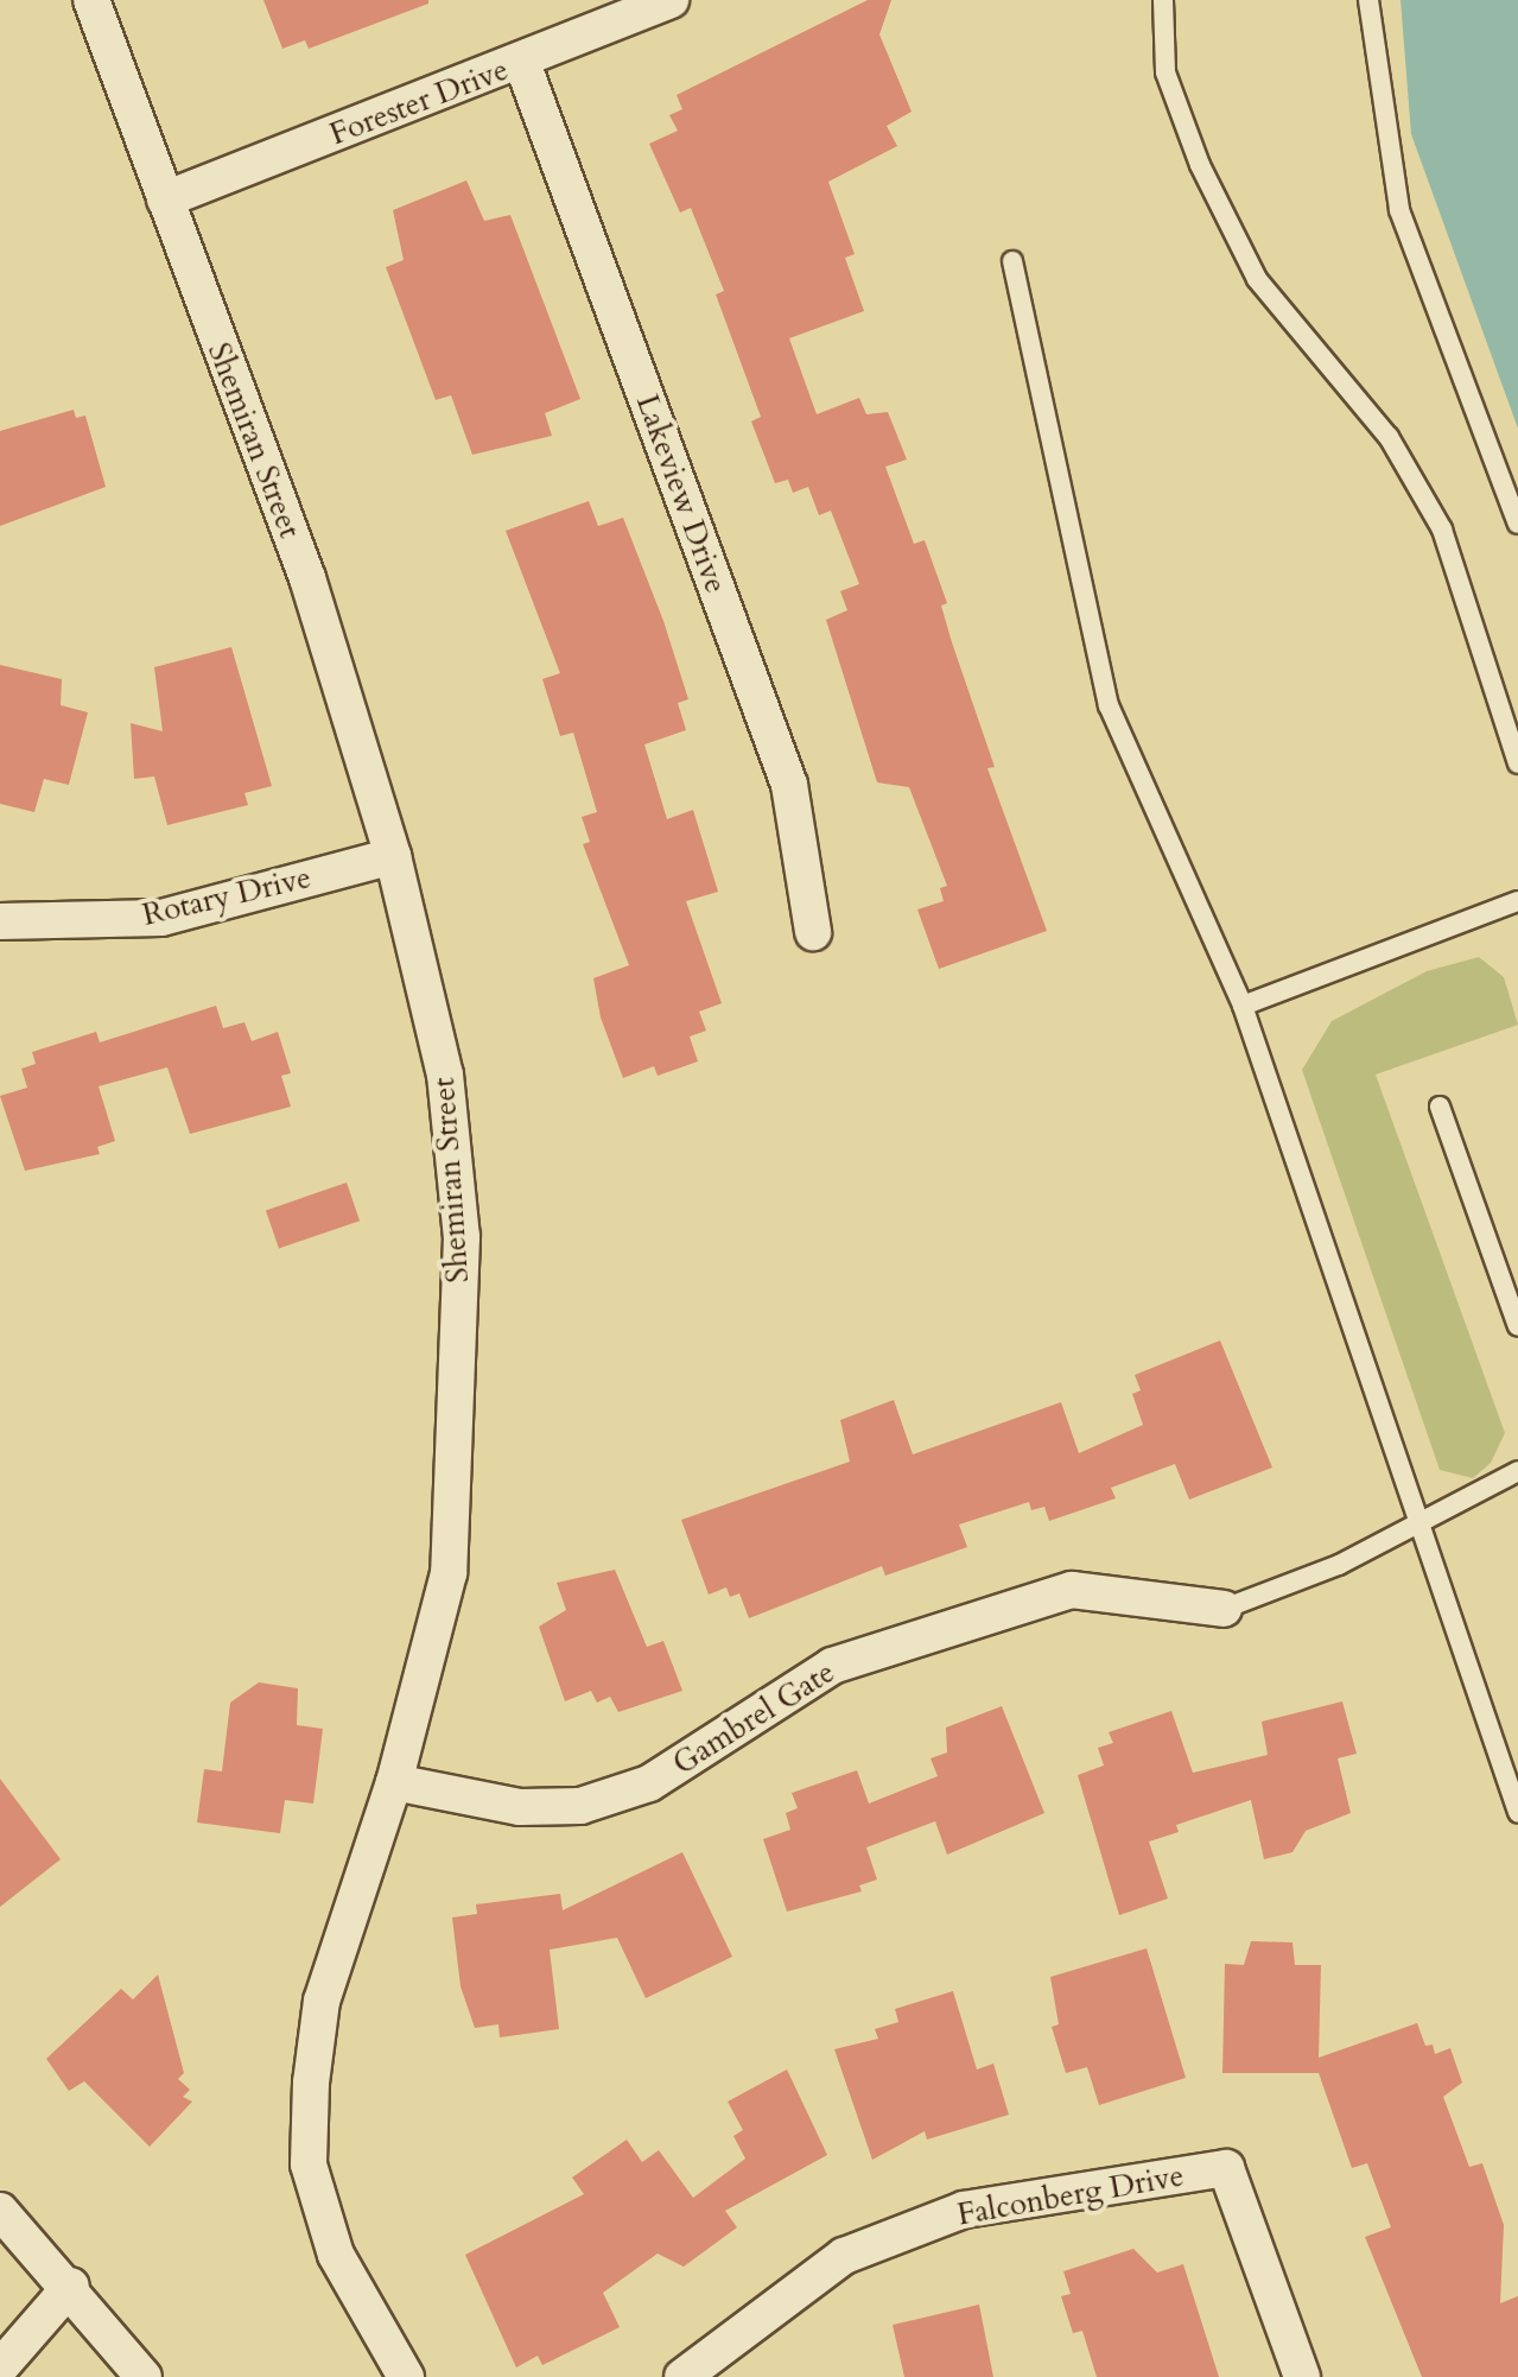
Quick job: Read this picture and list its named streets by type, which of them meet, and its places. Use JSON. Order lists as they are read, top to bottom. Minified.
{"streets":{"street":["Forester Drive","Shemiran Street","Lakeview Drive","Rotary Drive","Gambrel Gate","Falconberg Drive"]},"crossings":[["Forester Drive","Shemiran Street"],["Forester Drive","Lakeview Drive"],["Shemiran Street","Rotary Drive"],["Shemiran Street","Gambrel Gate"]]}
